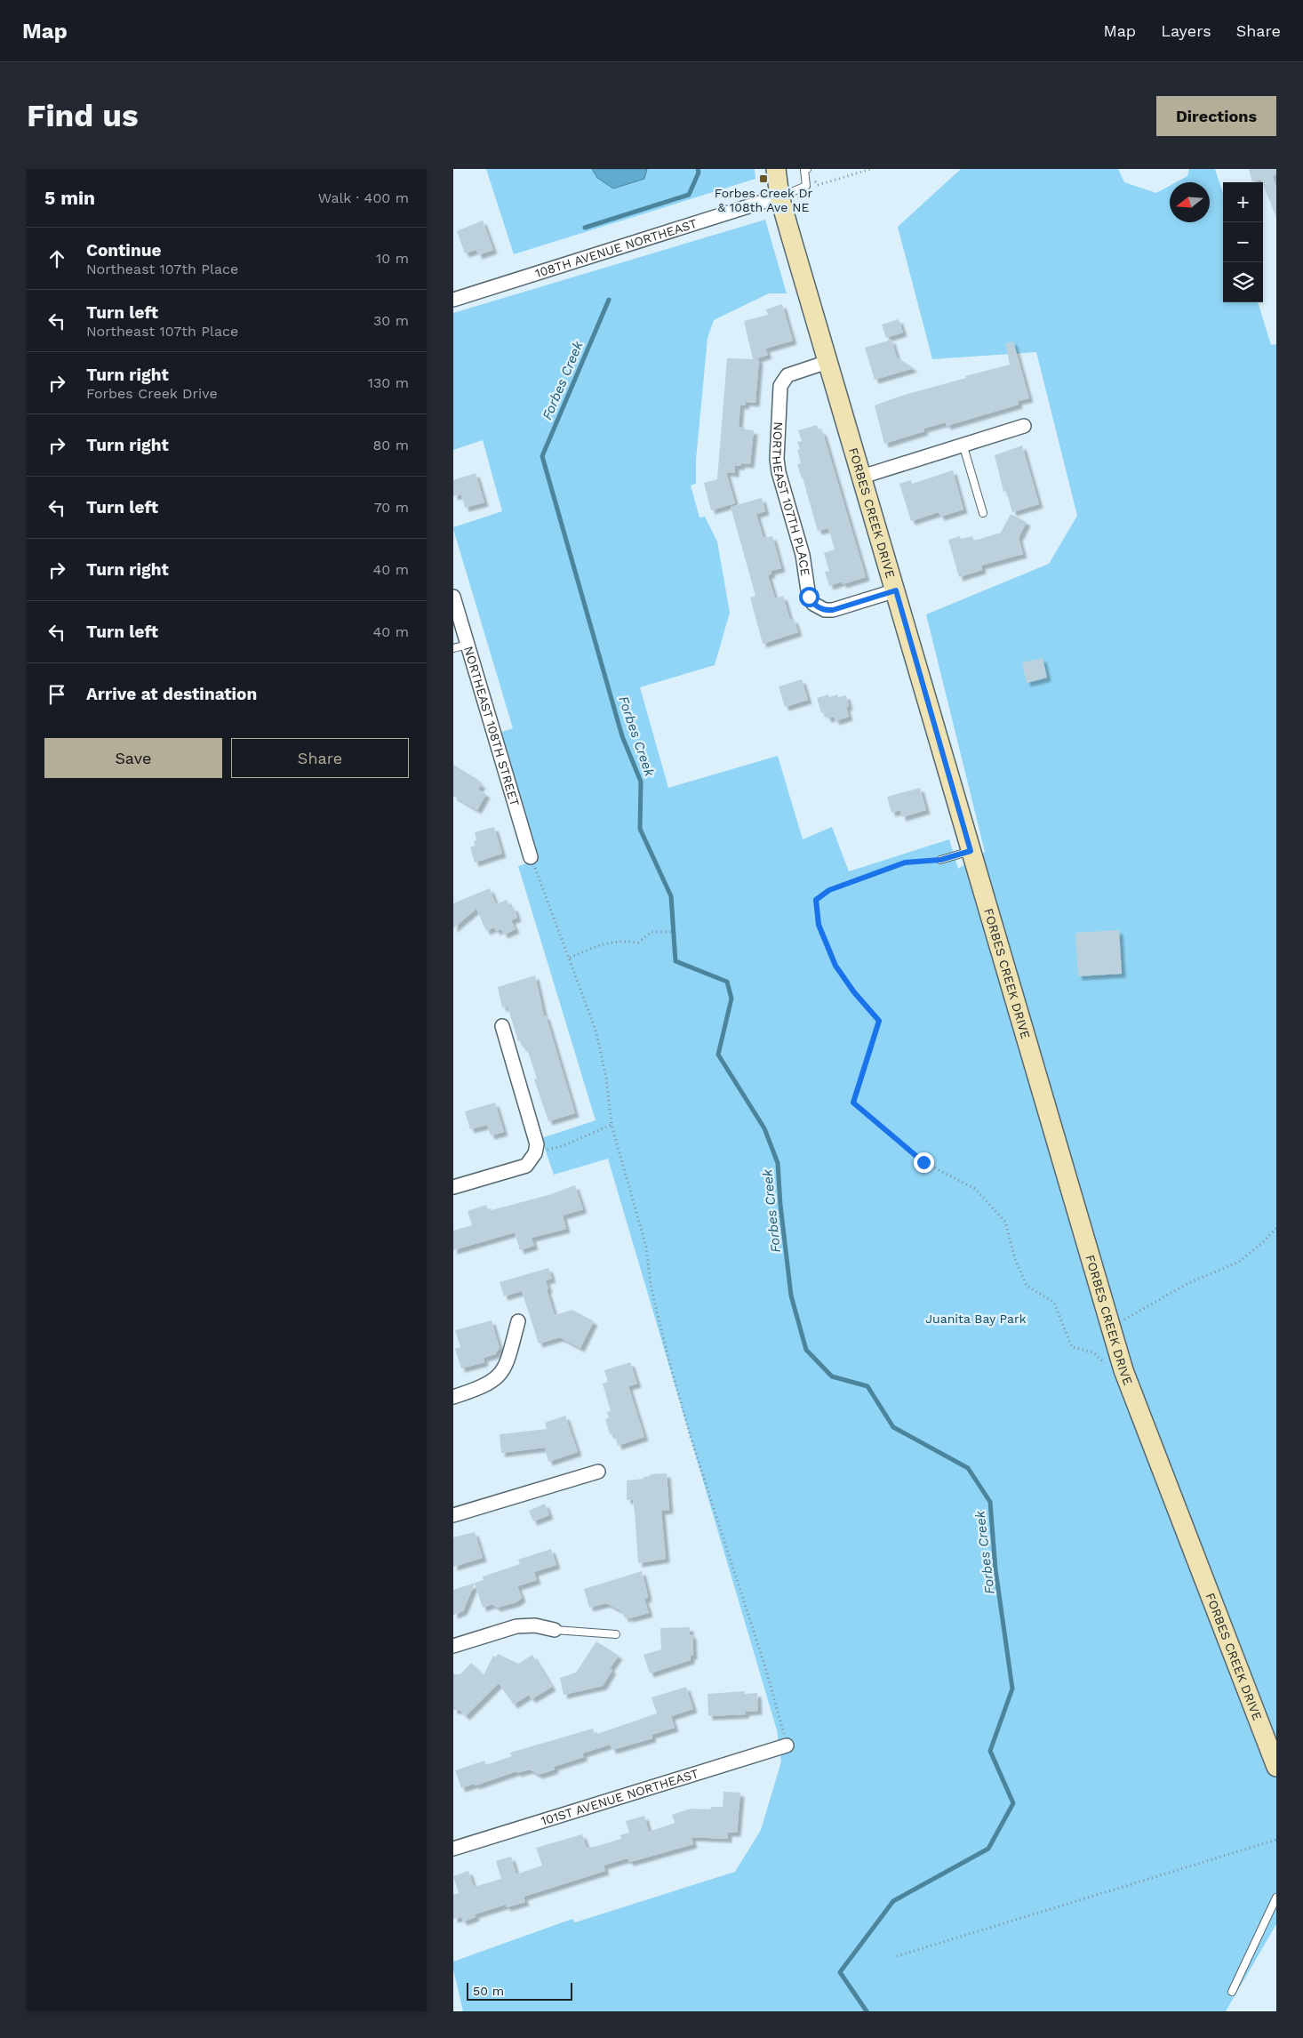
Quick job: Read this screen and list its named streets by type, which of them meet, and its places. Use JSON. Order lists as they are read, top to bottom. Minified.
{"streets":{"street":["108TH AVENUE NORTHEAST","NORTHEAST 107TH PLACE","FORBES CREEK DRIVE","NORTHEAST 108TH STREET","101ST AVENUE NORTHEAST"]},"crossings":[["108TH AVENUE NORTHEAST","FORBES CREEK DRIVE"],["NORTHEAST 107TH PLACE","FORBES CREEK DRIVE"]],"water":["Forbes Creek"],"parks":["Juanita Bay Park"],"places":{"transit":["Forbes Creek Dr & 108th Ave NE"]},"scale_bar":"50 m","north":"left","page":{"header":"Map","nav":["Map","Layers","Share"],"buttons":["Directions",["Save","Share"]],"title":"Find us","heading":["5 min","Walk · 400 m"],"map_buttons":["+","−"],"list":[["Continue","Northeast 107th Place","10 m"],["Turn left","Northeast 107th Place","30 m"],["Turn right","Forbes Creek Drive","130 m"],["Turn right","80 m"],["Turn left","70 m"],["Turn right","40 m"],["Turn left","40 m"],"Arrive at destination"],"scale":"50 m"}}
